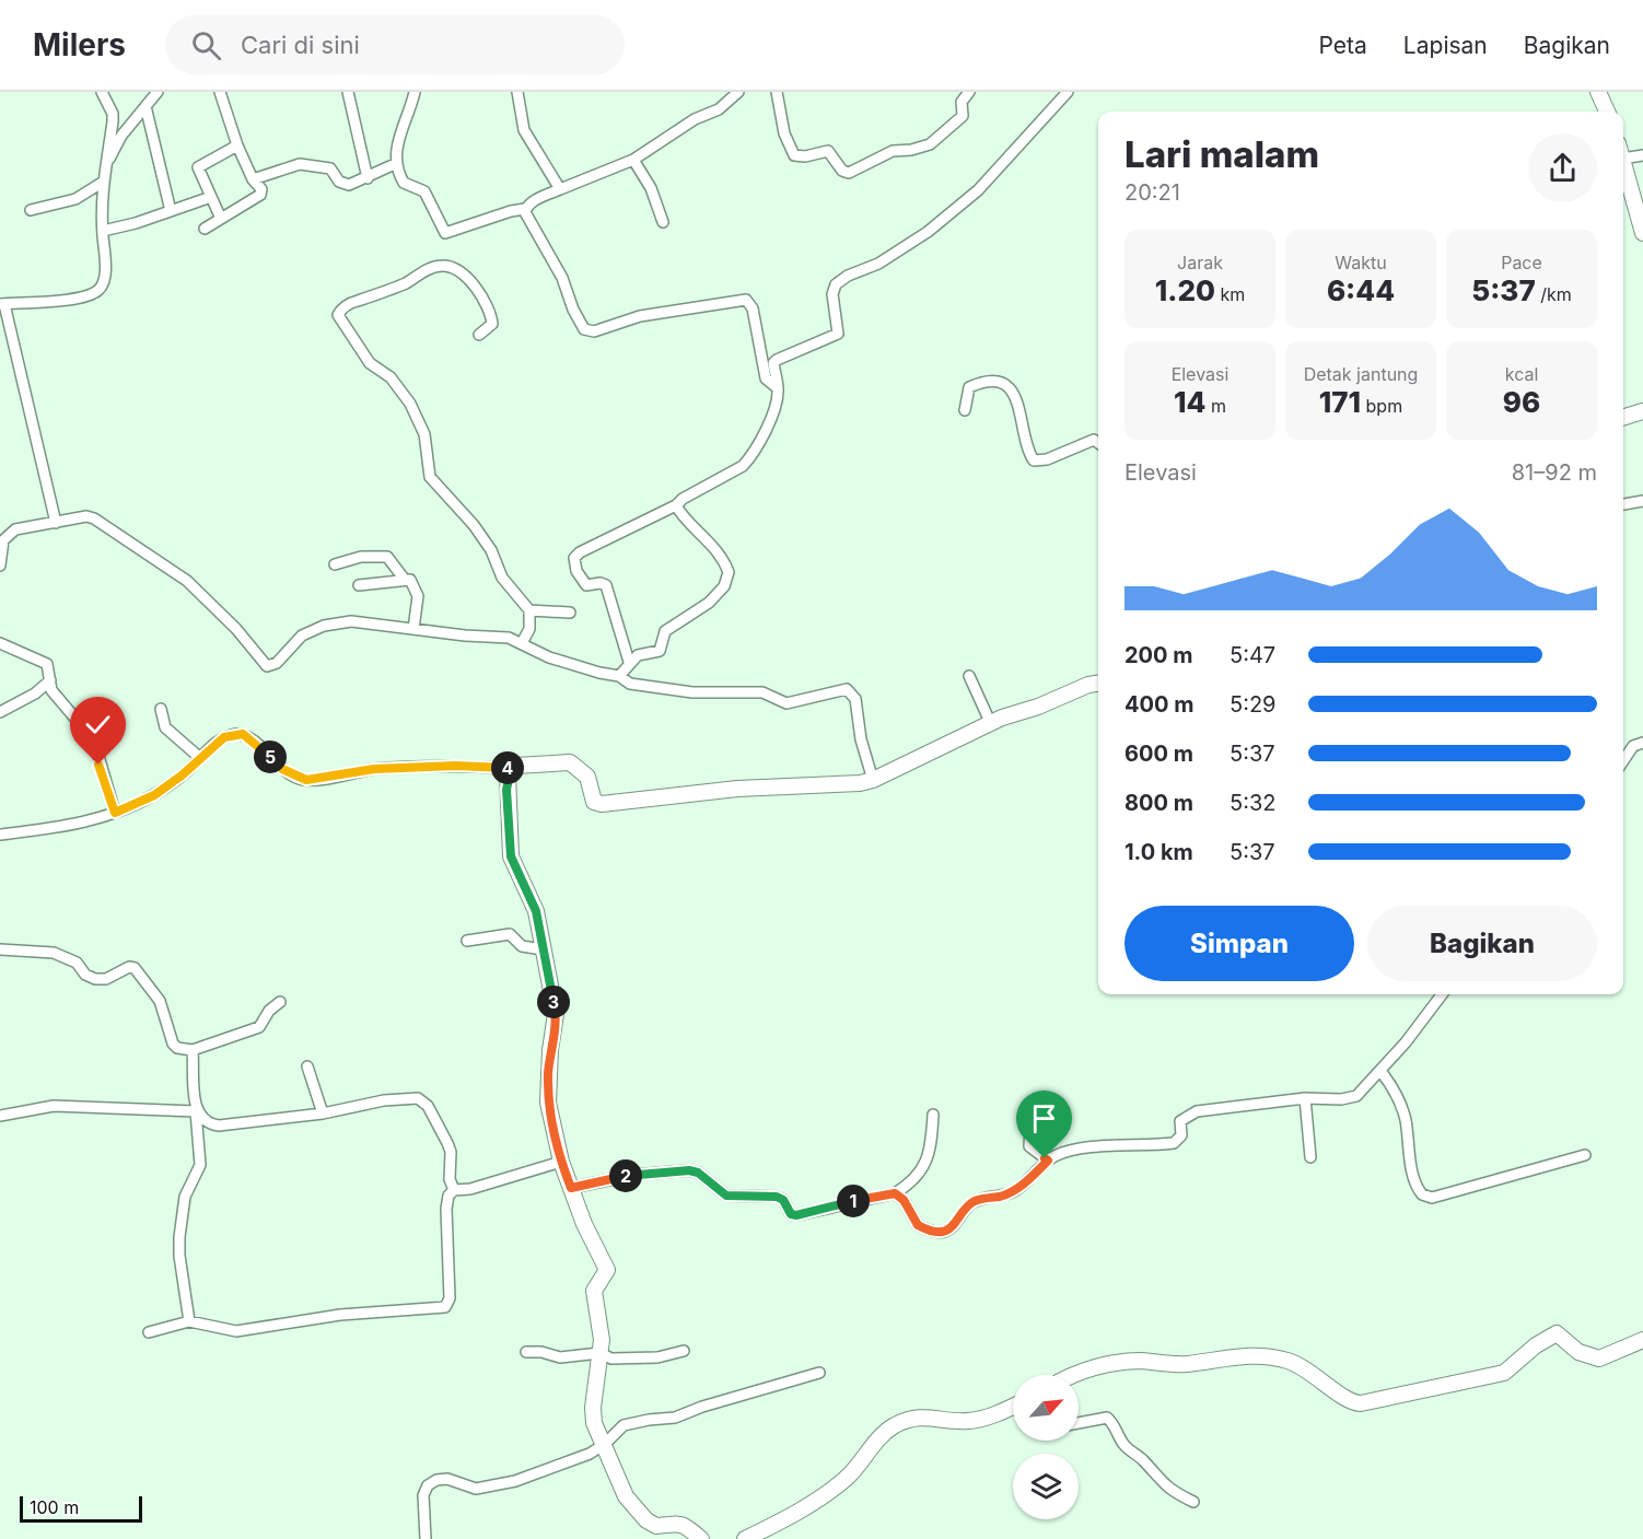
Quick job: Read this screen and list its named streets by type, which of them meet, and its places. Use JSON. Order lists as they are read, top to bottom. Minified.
{"scale_bar":"100 m","north":"top right","page":{"header":"Milers","search":"Cari di sini","nav":["Peta","Lapisan","Bagikan"],"heading":["Lari malam","20:21"],"stats":[["Jarak","1.20 km"],["Waktu","6:44"],["Pace","5:37 /km"],["Elevasi","14 m"],["Detak jantung","171 bpm"],["kcal","96"]],"chart":["Elevasi","81–92 m"],"list":[{"name":"200 m","note":"5:47"},{"name":"400 m","note":"5:29"},{"name":"600 m","note":"5:37"},{"name":"800 m","note":"5:32"},{"name":"1.0 km","note":"5:37"}],"pins":["5","4","3","2","1"],"buttons":["Simpan","Bagikan"],"scale":"100 m"}}
